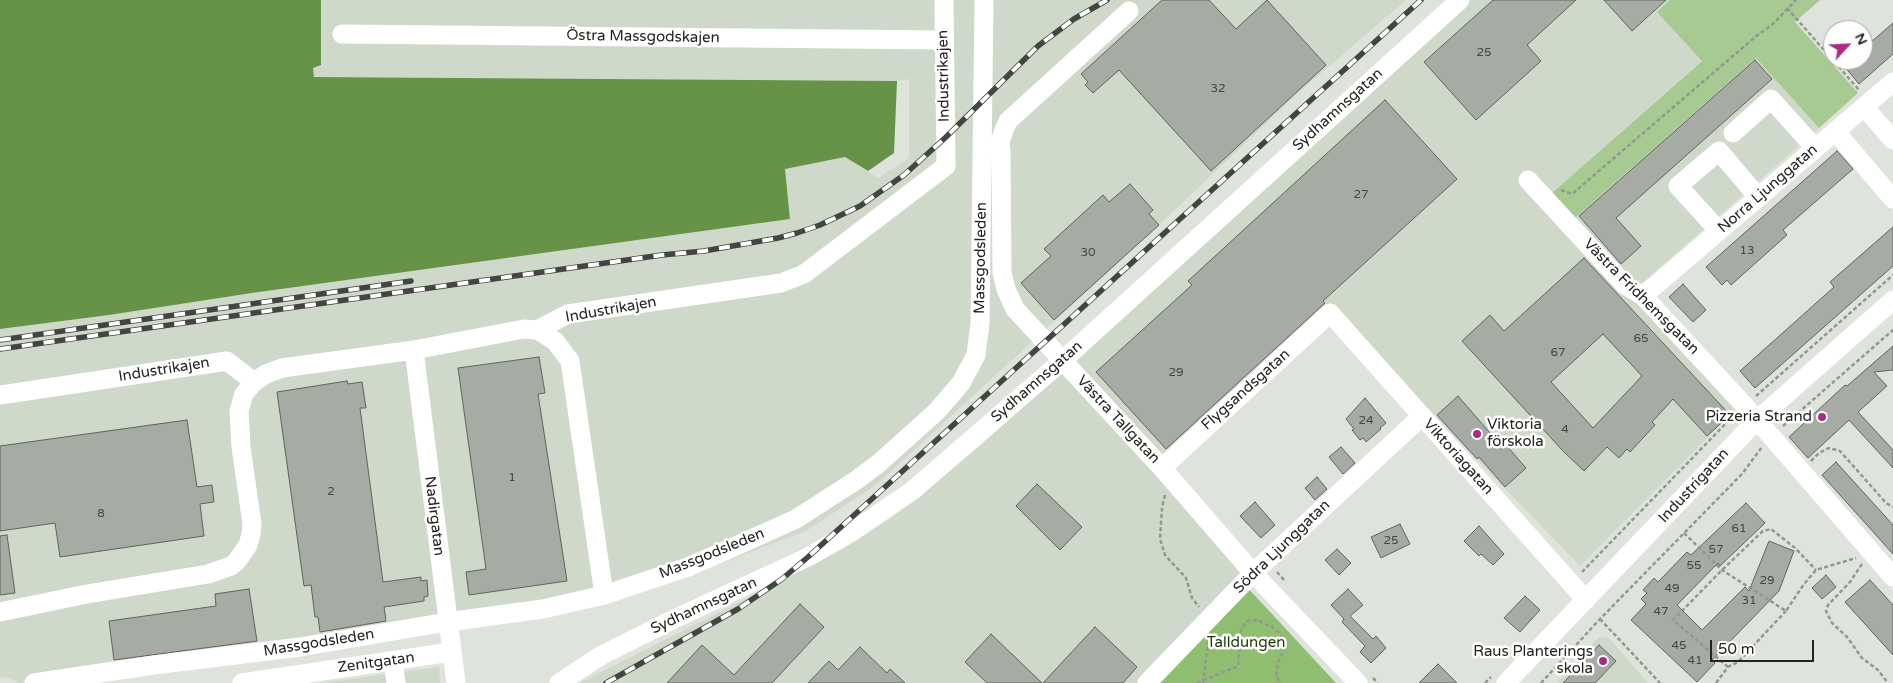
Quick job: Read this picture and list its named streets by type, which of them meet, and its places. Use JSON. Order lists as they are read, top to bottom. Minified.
{"streets":{"street":["Östra Massgodskajen","Industrikajen","Sydhamnsgatan","Norra Ljunggatan","Massgodsleden","Västra Fridhemsgatan","Flygsandsgatan","Västra Tallgatan","Viktoriagatan","Industrigatan","Nadirgatan","Södra Ljunggatan","Zenitgatan"]},"crossings":[["Östra Massgodskajen","Industrikajen"],["Industrikajen","Nadirgatan"],["Sydhamnsgatan","Västra Tallgatan"],["Norra Ljunggatan","Västra Fridhemsgatan"],["Massgodsleden","Nadirgatan"],["Västra Fridhemsgatan","Industrigatan"],["Flygsandsgatan","Västra Tallgatan"],["Flygsandsgatan","Viktoriagatan"],["Västra Tallgatan","Södra Ljunggatan"],["Viktoriagatan","Industrigatan"],["Viktoriagatan","Södra Ljunggatan"],["Nadirgatan","Zenitgatan"]],"parks":["Talldungen"],"places":["Pizzeria Strand","Viktoria förskola","Raus Planterings skola"],"house_numbers":["25","32","27","13","30","65","67","29","24","4","1","2","8","61","25","57","55","29","49","31","47","45","41"],"scale_bar":"50 m","north":"top right"}
